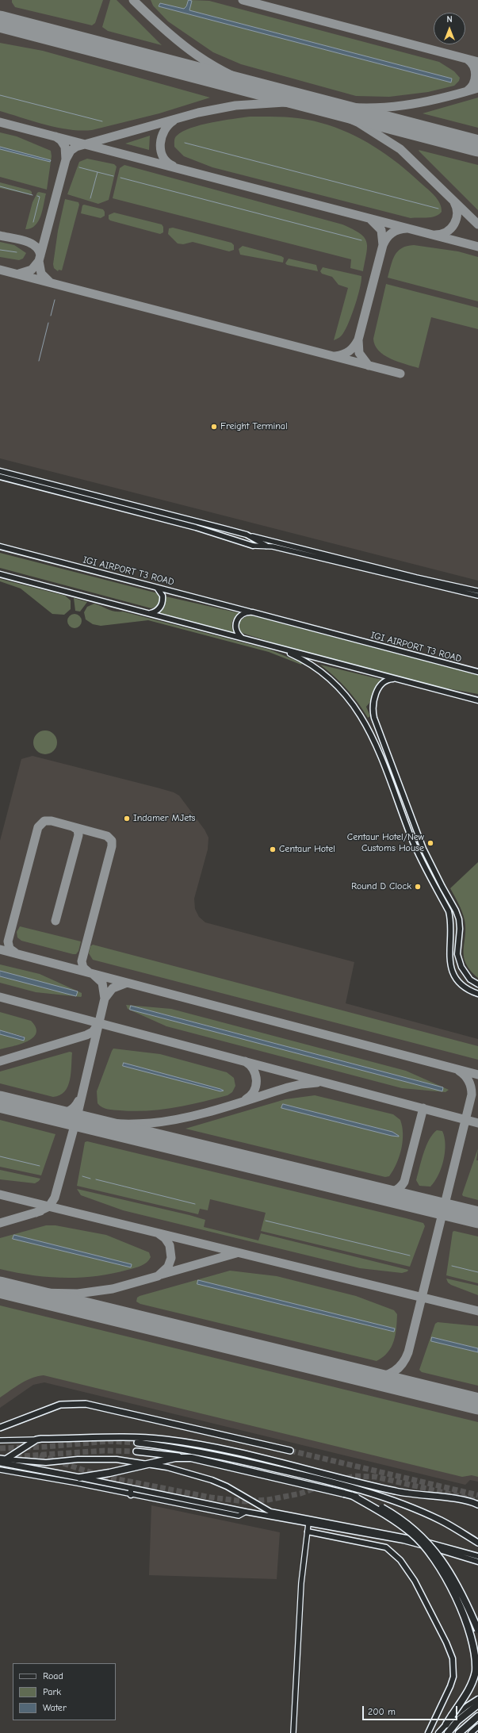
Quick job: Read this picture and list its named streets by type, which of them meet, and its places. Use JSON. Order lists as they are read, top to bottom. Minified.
{"streets":{"main road":["IGI AIRPORT T3 ROAD"]},"places":["Freight Terminal","Indamer MJets","Centaur Hotel/New Customs House","Centaur Hotel","Round D Clock"],"legend":["Road","Park","Water"],"scale_bar":"200 m","north":"top"}
